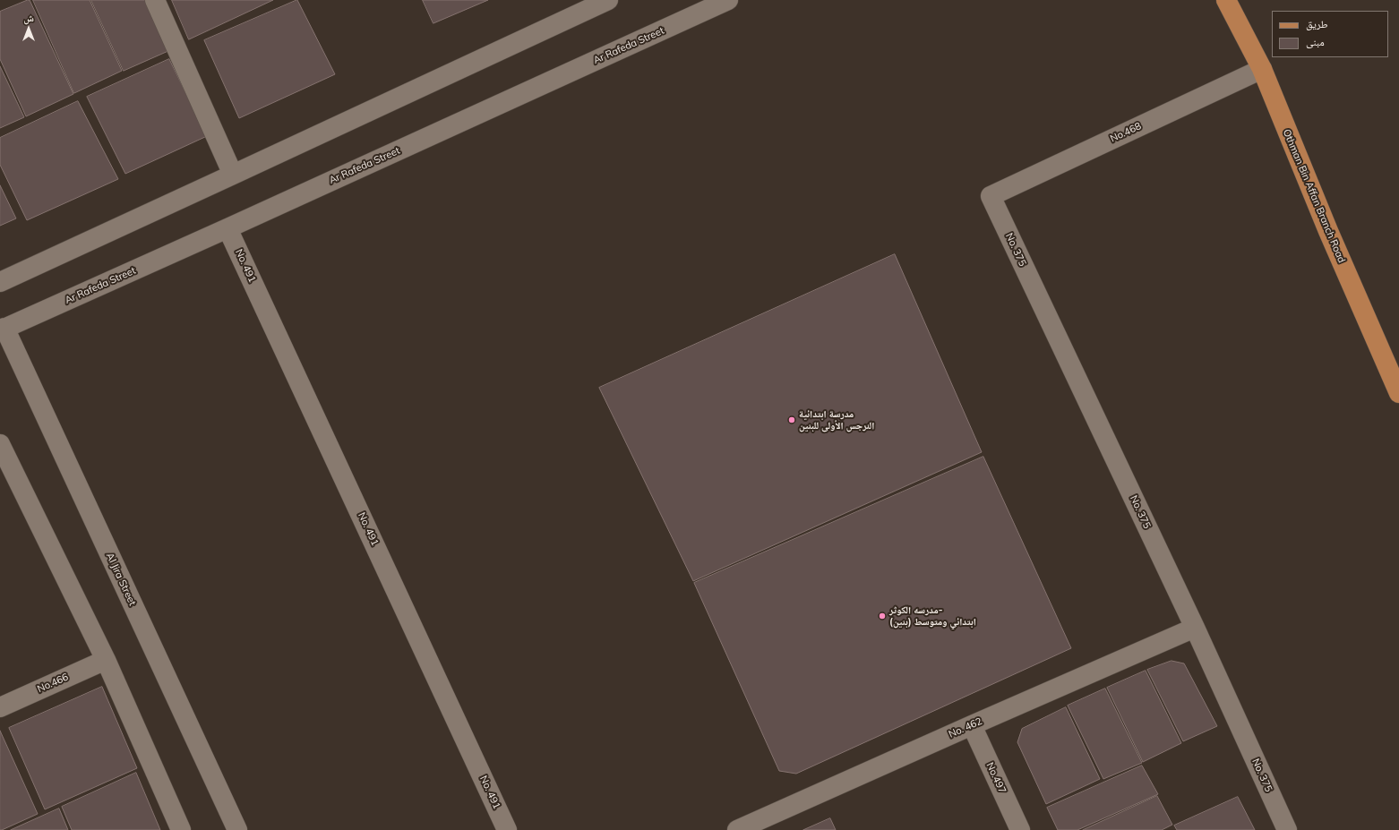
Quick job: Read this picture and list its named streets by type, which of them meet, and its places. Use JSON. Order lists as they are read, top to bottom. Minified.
{"streets":{"main road":["Othman Bin Affan Branch Road"],"street":["Ar Rafeda Street","No.468","No. 375","No. 491","Al Jira Street","No.466","No. 462","No.497"]},"crossings":[["Ar Rafeda Street","No. 491"],["Ar Rafeda Street","Al Jira Street"],["No.468","Othman Bin Affan Branch Road"],["No.468","No. 375"],["No. 375","No. 462"],["No. 462","No.497"]],"places":["مدرسة ابتدائية النرجس الأولى للبنين","مدرسه الكوثر- ابتدائي ومتوسط (بنين)"],"legend":["طريق","مبنى"],"north":"top"}
